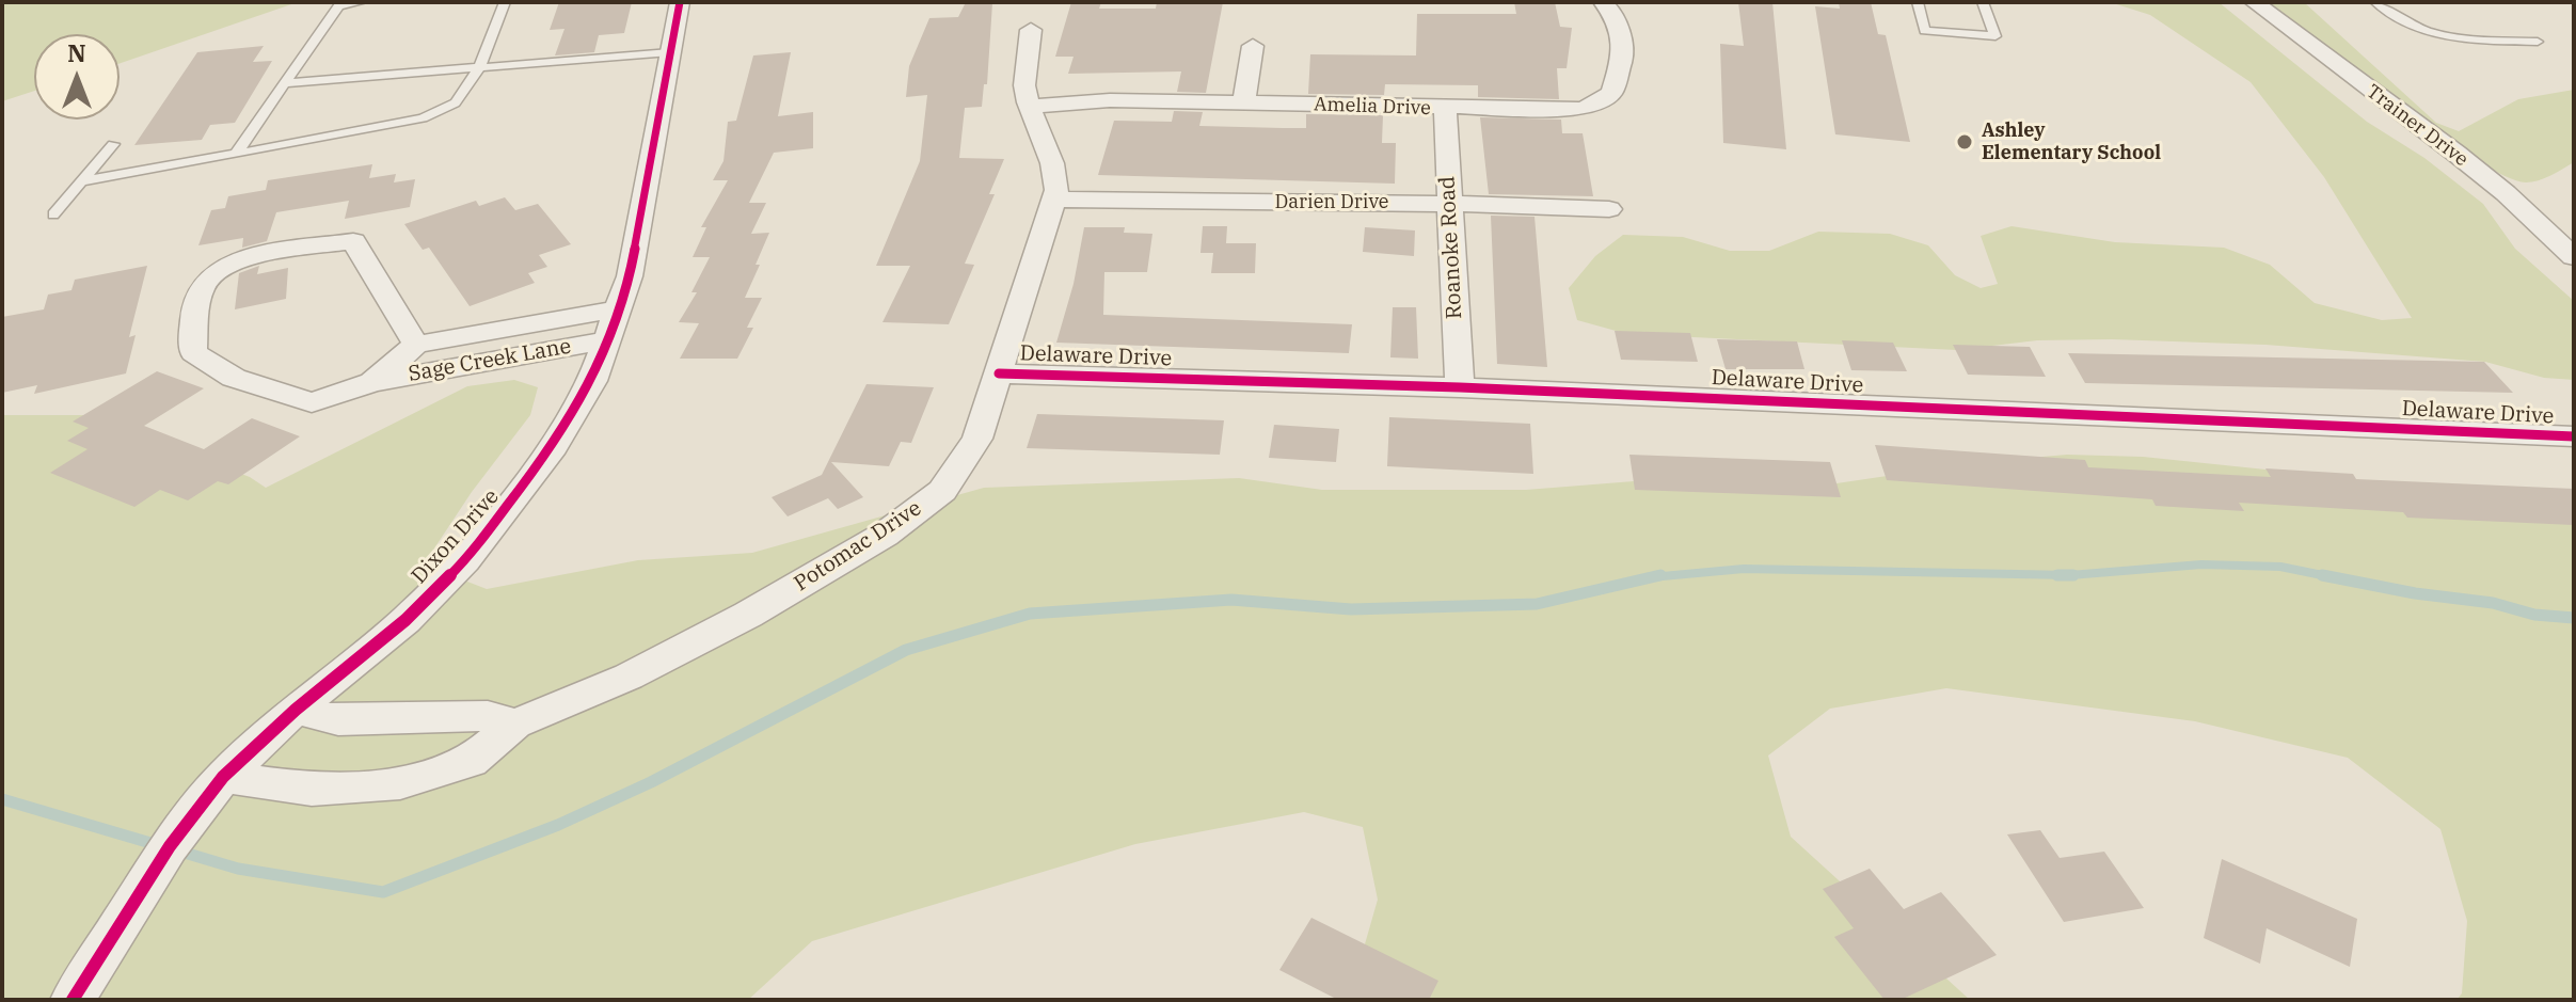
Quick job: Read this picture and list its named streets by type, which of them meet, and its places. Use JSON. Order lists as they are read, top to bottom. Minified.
{"streets":{"street":["Amelia Drive","Trainer Drive","Darien Drive","Roanoke Road","Delaware Drive","Sage Creek Lane","Dixon Drive","Potomac Drive"]},"crossings":[["Amelia Drive","Roanoke Road"],["Amelia Drive","Potomac Drive"],["Darien Drive","Roanoke Road"],["Darien Drive","Potomac Drive"],["Roanoke Road","Delaware Drive"],["Delaware Drive","Potomac Drive"],["Sage Creek Lane","Dixon Drive"],["Dixon Drive","Potomac Drive"]],"places":["Ashley Elementary School"],"north":"top"}
